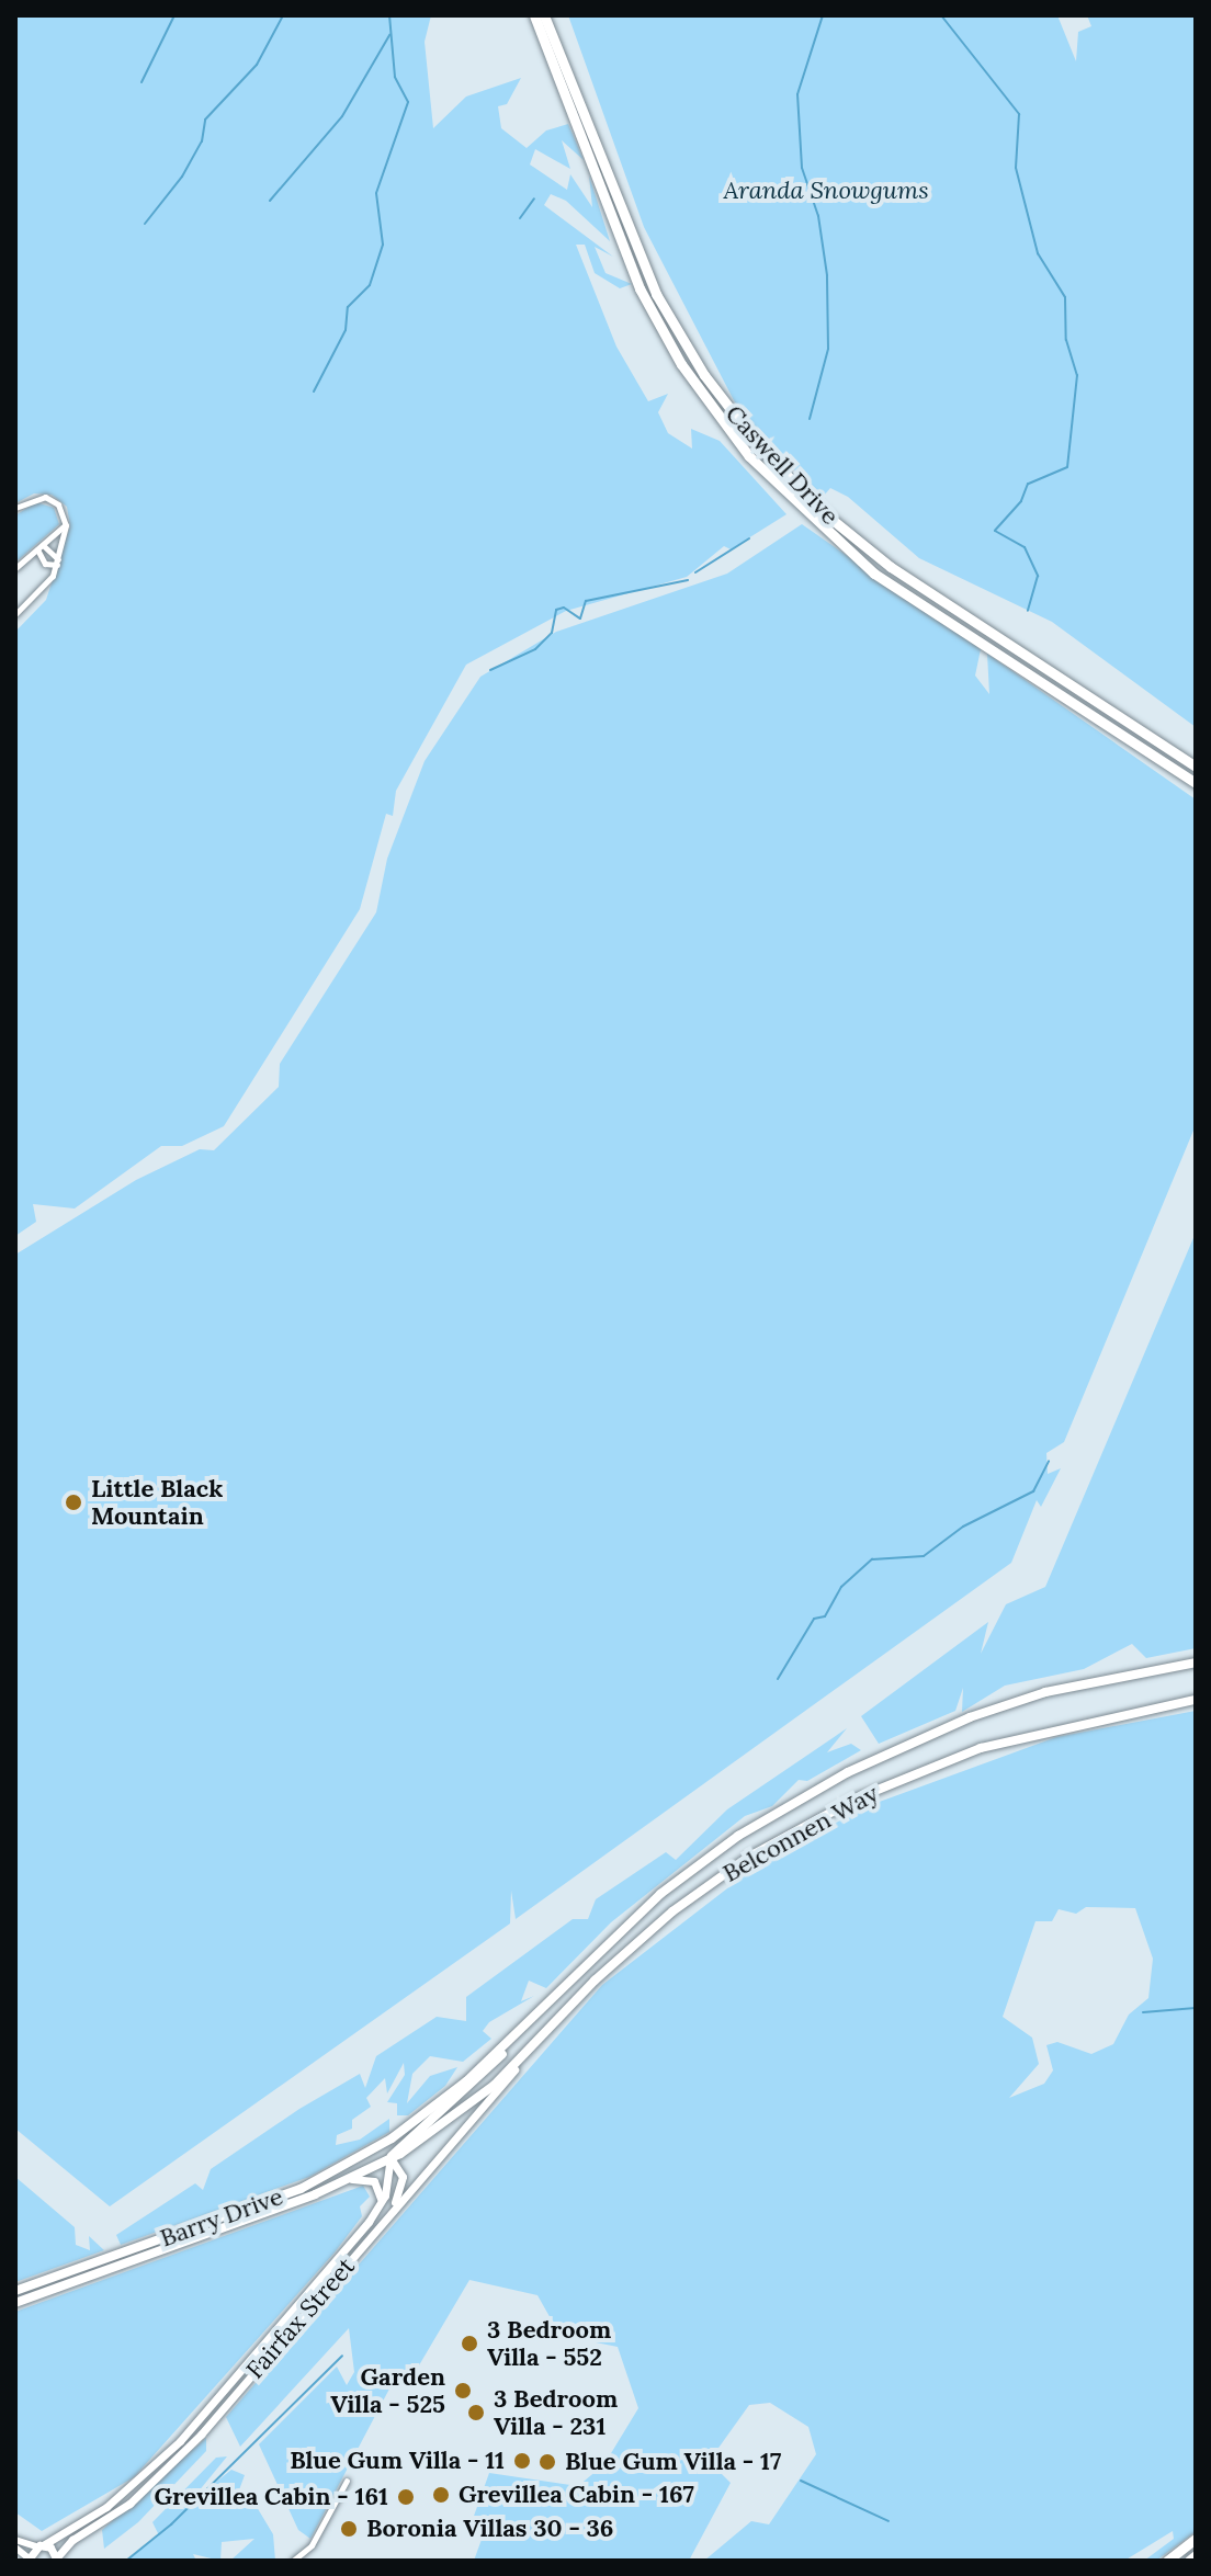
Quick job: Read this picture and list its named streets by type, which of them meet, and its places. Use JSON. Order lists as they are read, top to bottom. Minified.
{"streets":{"highway":["Caswell Drive"],"main road":["Belconnen Way","Barry Drive","Fairfax Street"]},"crossings":[["Belconnen Way","Barry Drive"],["Belconnen Way","Fairfax Street"],["Barry Drive","Fairfax Street"]],"parks":["Aranda Snowgums"],"places":["Little Black Mountain","3 Bedroom Villa - 552","Garden Villa - 525","3 Bedroom Villa - 231","Blue Gum Villa - 11","Blue Gum Villa - 17","Grevillea Cabin - 167","Grevillea Cabin - 161","Boronia Villas 30 - 36"]}
